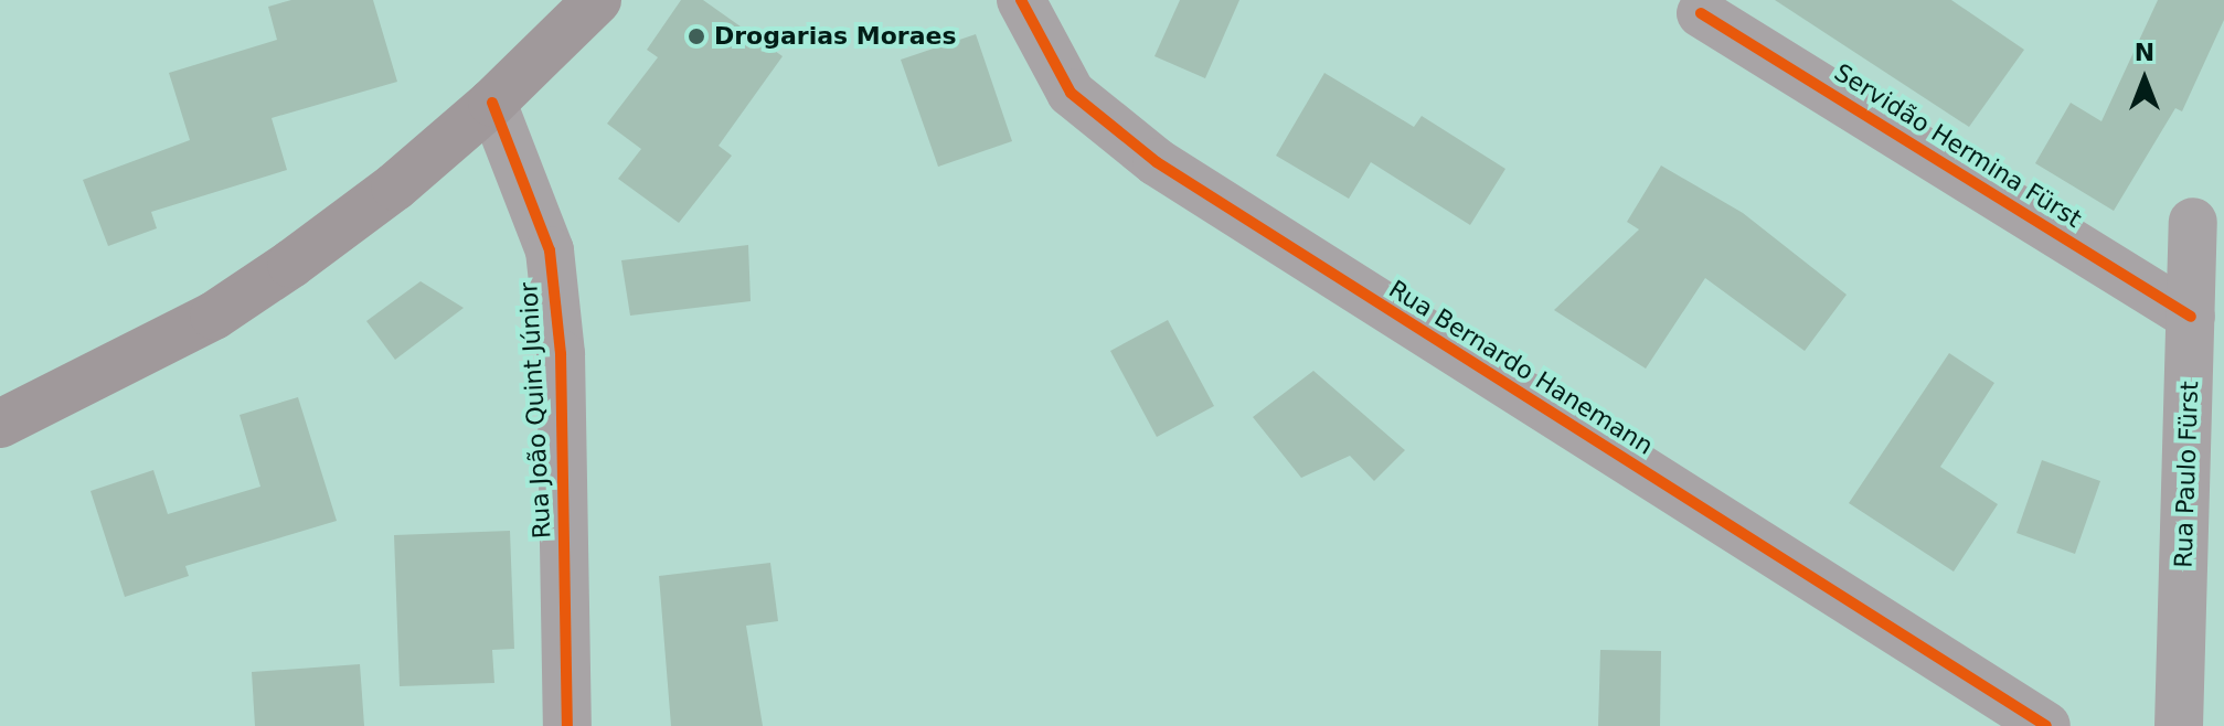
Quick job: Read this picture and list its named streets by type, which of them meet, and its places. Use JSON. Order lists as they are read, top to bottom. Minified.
{"streets":{"street":["Servidão Hermina Fürst","Rua Bernardo Hanemann","Rua João Quint Júnior","Rua Paulo Fürst"]},"crossings":[["Servidão Hermina Fürst","Rua Paulo Fürst"]],"places":["Drogarias Moraes"],"north":"top"}
